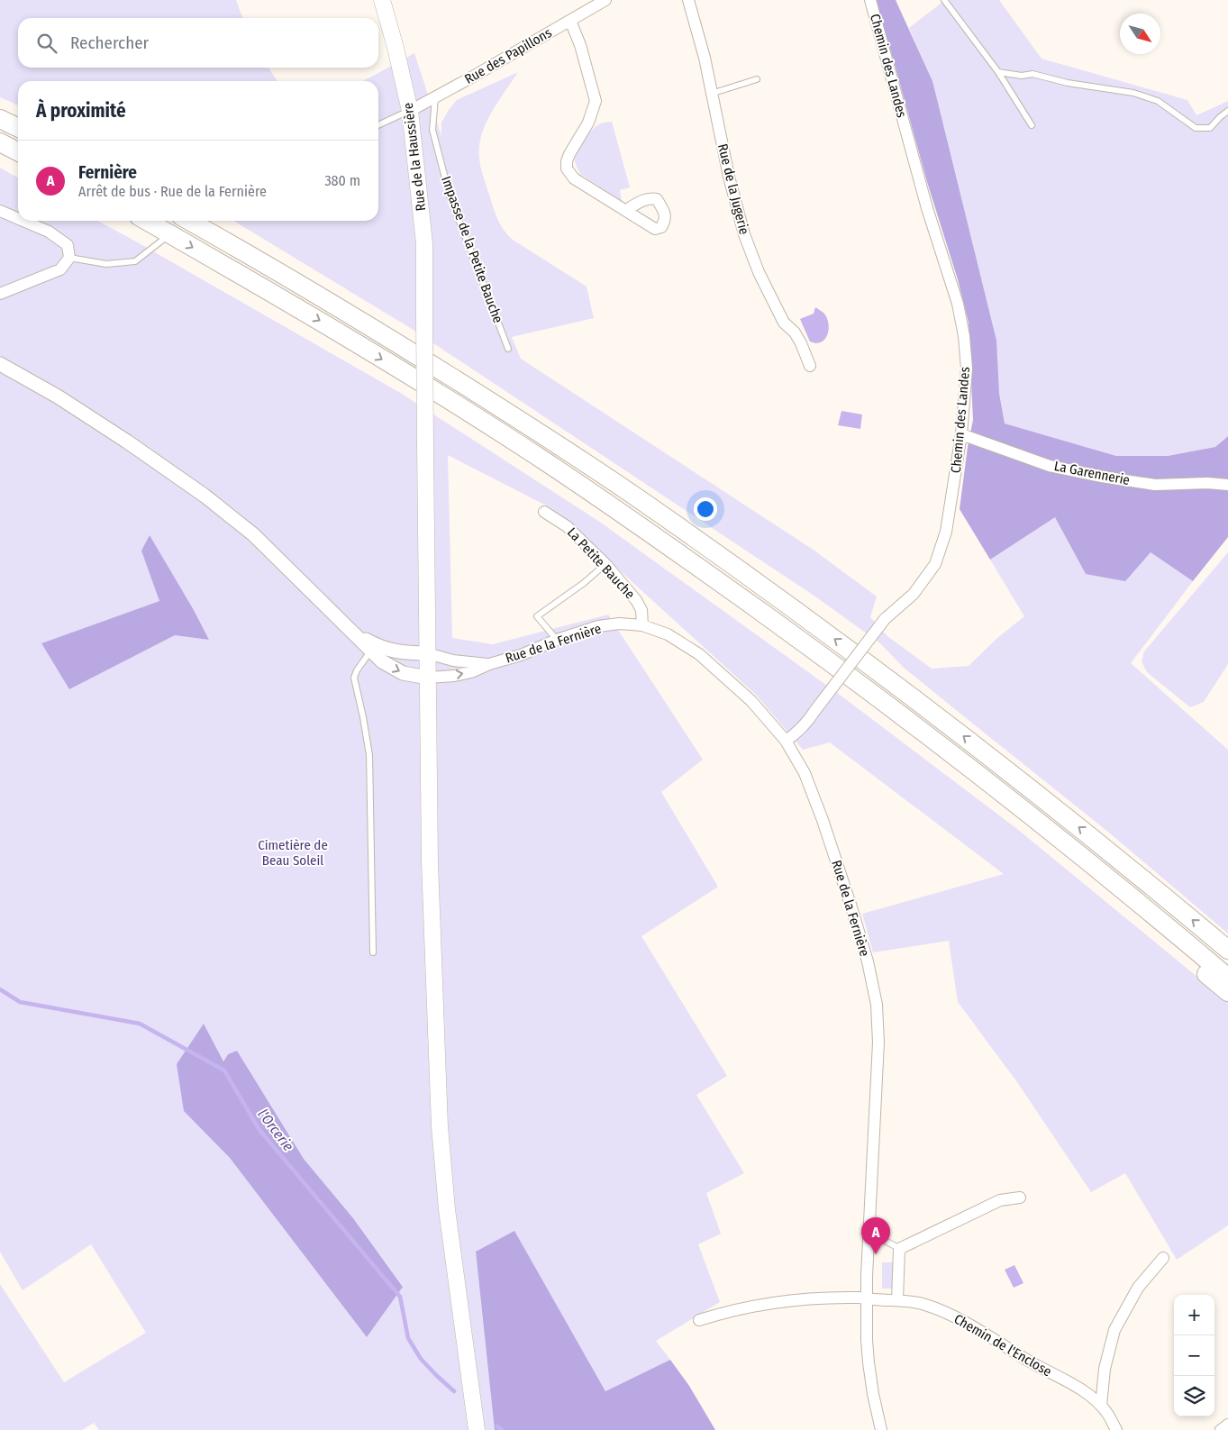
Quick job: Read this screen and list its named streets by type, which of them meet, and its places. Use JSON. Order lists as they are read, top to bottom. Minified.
{"streets":{"main road":["Rue de la Haussière"],"street":["Rue des Papillons","Chemin des Landes","Rue de la Jugerie","La Garennerie","La Petite Bauche","Rue de la Fernière","Chemin de l'Enclose"],"lane":["Impasse de la Petite Bauche"]},"crossings":[["Rue des Papillons","Rue de la Haussière"],["Rue des Papillons","Impasse de la Petite Bauche"],["Chemin des Landes","La Garennerie"],["Chemin des Landes","Rue de la Fernière"],["Rue de la Haussière","Rue de la Fernière"],["La Petite Bauche","Rue de la Fernière"],["Rue de la Fernière","Chemin de l'Enclose"]],"water":["l'Orcerie"],"parks":["Cimetière de Beau Soleil"],"north":"bottom right","page":{"search":"Rechercher","heading":"À proximité","list":[{"mark":"A","name":"Fernière","note":"Arrêt de bus · Rue de la Fernière","value":"380 m"}],"pins":"A","map_buttons":["+","−"]}}
